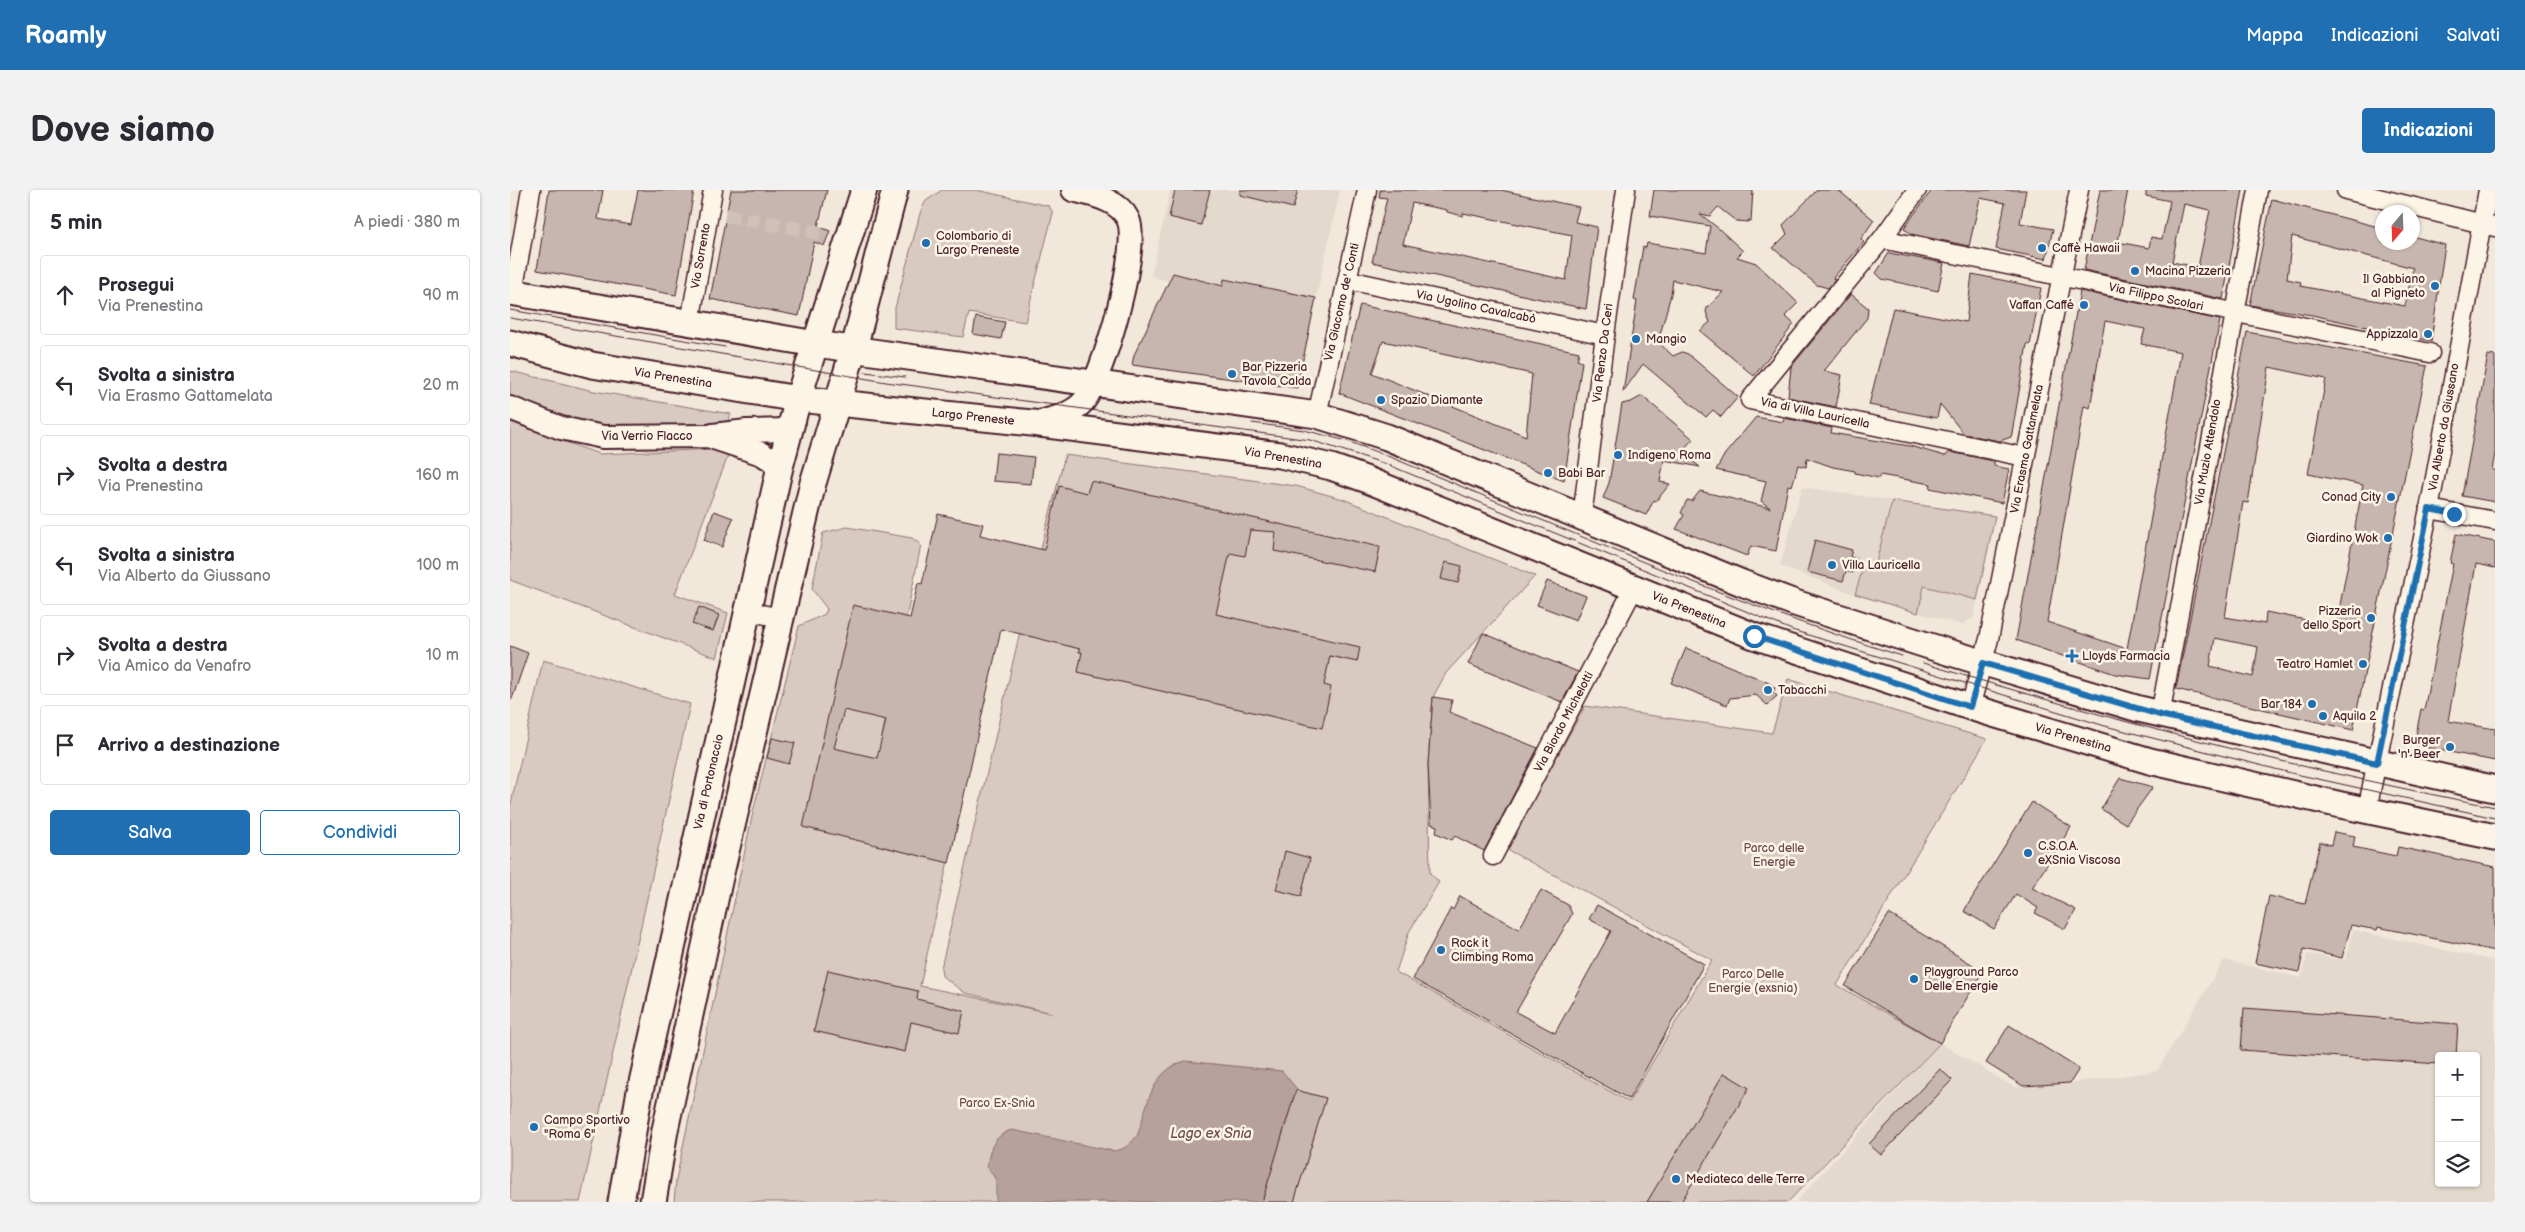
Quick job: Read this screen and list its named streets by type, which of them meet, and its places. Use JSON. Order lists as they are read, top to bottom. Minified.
{"streets":{"main road":["Via Prenestina","Largo Preneste","Via di Portonaccio"],"street":["Via Sorrento","Via Filippo Scolari","Via Giacomo de' Conti","Via Ugolino Cavalcabò","Via Renzo Da Ceri","Via di Villa Lauricella","Via Alberto da Giussano","Via Verrio Flacco","Via Erasmo Gattamelata","Via Muzio Attendolo","Via Biordo Michelotti"]},"crossings":[["Via Filippo Scolari","Via di Villa Lauricella"],["Via Filippo Scolari","Via Erasmo Gattamelata"],["Via Filippo Scolari","Via Muzio Attendolo"],["Via Giacomo de' Conti","Via Ugolino Cavalcabò"],["Via Ugolino Cavalcabò","Via Renzo Da Ceri"],["Via Prenestina","Largo Preneste"],["Via Prenestina","Via Alberto da Giussano"],["Via Prenestina","Via Erasmo Gattamelata"],["Via Prenestina","Via Biordo Michelotti"],["Via Prenestina","Via di Portonaccio"],["Via di Villa Lauricella","Via Erasmo Gattamelata"],["Via Verrio Flacco","Via di Portonaccio"]],"water":["Lago ex Snia"],"parks":["Parco delle Energie","Parco Delle Energie (exsnia)","Parco Ex-Snia"],"places":{"other":["Colombario di Largo Preneste","Caffè Hawaii","Macina Pizzeria","Il Gabbiano al Pigneto","Vaffan Caffé","Appizzala","Mangio","Bar Pizzeria Tavola Calda","Spazio Diamante","Indigeno Roma","Babi Bar","Conad City","Giardino Wok","Villa Lauricella","Pizzeria dello Sport","Teatro Hamlet","Tabacchi","Bar 184","Aquila 2","Burger 'n' Beer","C.S.O.A. eXSnia Viscosa","Rock it Climbing Roma","Playground Parco Delle Energie","Campo Sportivo \"Roma 6\"","Mediateca delle Terre"],"health":["Lloyds Farmacia"]},"north":"bottom","page":{"header":"Roamly","nav":["Mappa","Indicazioni","Salvati"],"buttons":["Indicazioni",["Salva","Condividi"]],"title":"Dove siamo","heading":["5 min","A piedi · 380 m"],"list":[["Prosegui","Via Prenestina","90 m"],["Svolta a sinistra","Via Erasmo Gattamelata","20 m"],["Svolta a destra","Via Prenestina","160 m"],["Svolta a sinistra","Via Alberto da Giussano","100 m"],["Svolta a destra","Via Amico da Venafro","10 m"],"Arrivo a destinazione"],"map_buttons":["+","−"]}}
